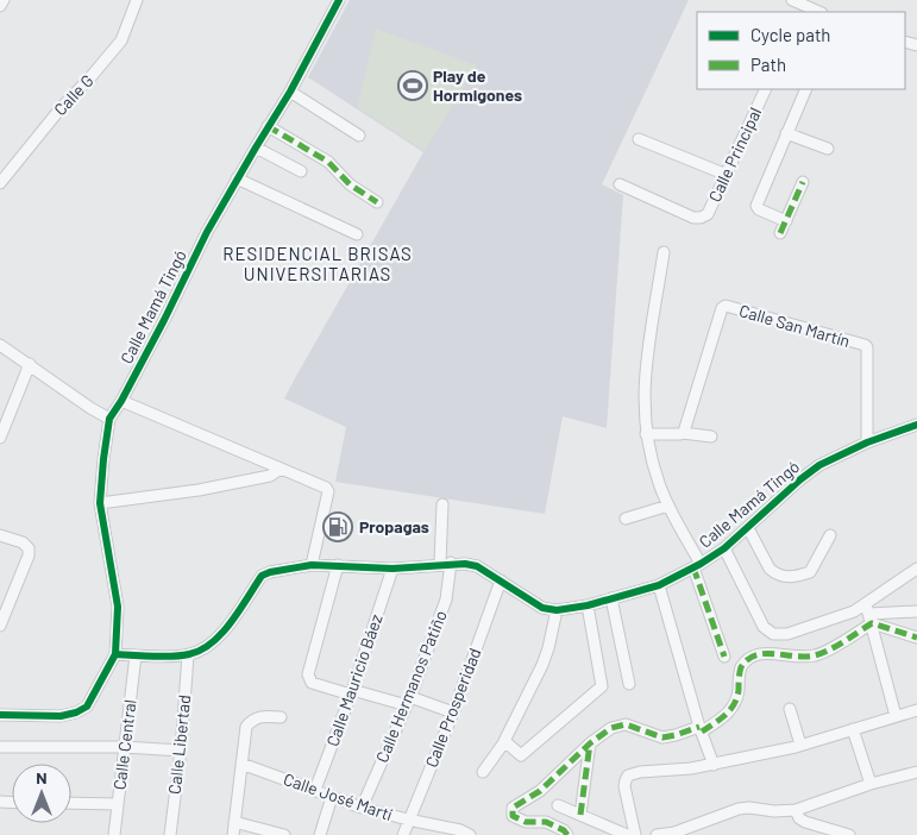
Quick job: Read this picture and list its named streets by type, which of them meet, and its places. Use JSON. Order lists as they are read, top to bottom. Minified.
{"streets":{"street":["Calle G","Calle Principal","Calle Mamá Tingó","Calle San Martín","Calle Mauricio Báez","Calle Hermanos Patiño","Calle Prosperidad","Calle Central","Calle Libertad","Calle José Martí"]},"crossings":[["Calle Mamá Tingó","Calle San Martín"],["Calle Mamá Tingó","Calle Mauricio Báez"],["Calle Mamá Tingó","Calle Hermanos Patiño"],["Calle Mamá Tingó","Calle Prosperidad"],["Calle Mamá Tingó","Calle Central"],["Calle Mamá Tingó","Calle Libertad"],["Calle Mauricio Báez","Calle José Martí"],["Calle Hermanos Patiño","Calle José Martí"],["Calle Prosperidad","Calle José Martí"]],"districts":["RESIDENCIAL BRISAS UNIVERSITARIAS"],"places":{"sports":["Play de Hormigones"],"fuel station":["Propagas"]},"legend":["Cycle path","Path"],"north":"top"}
